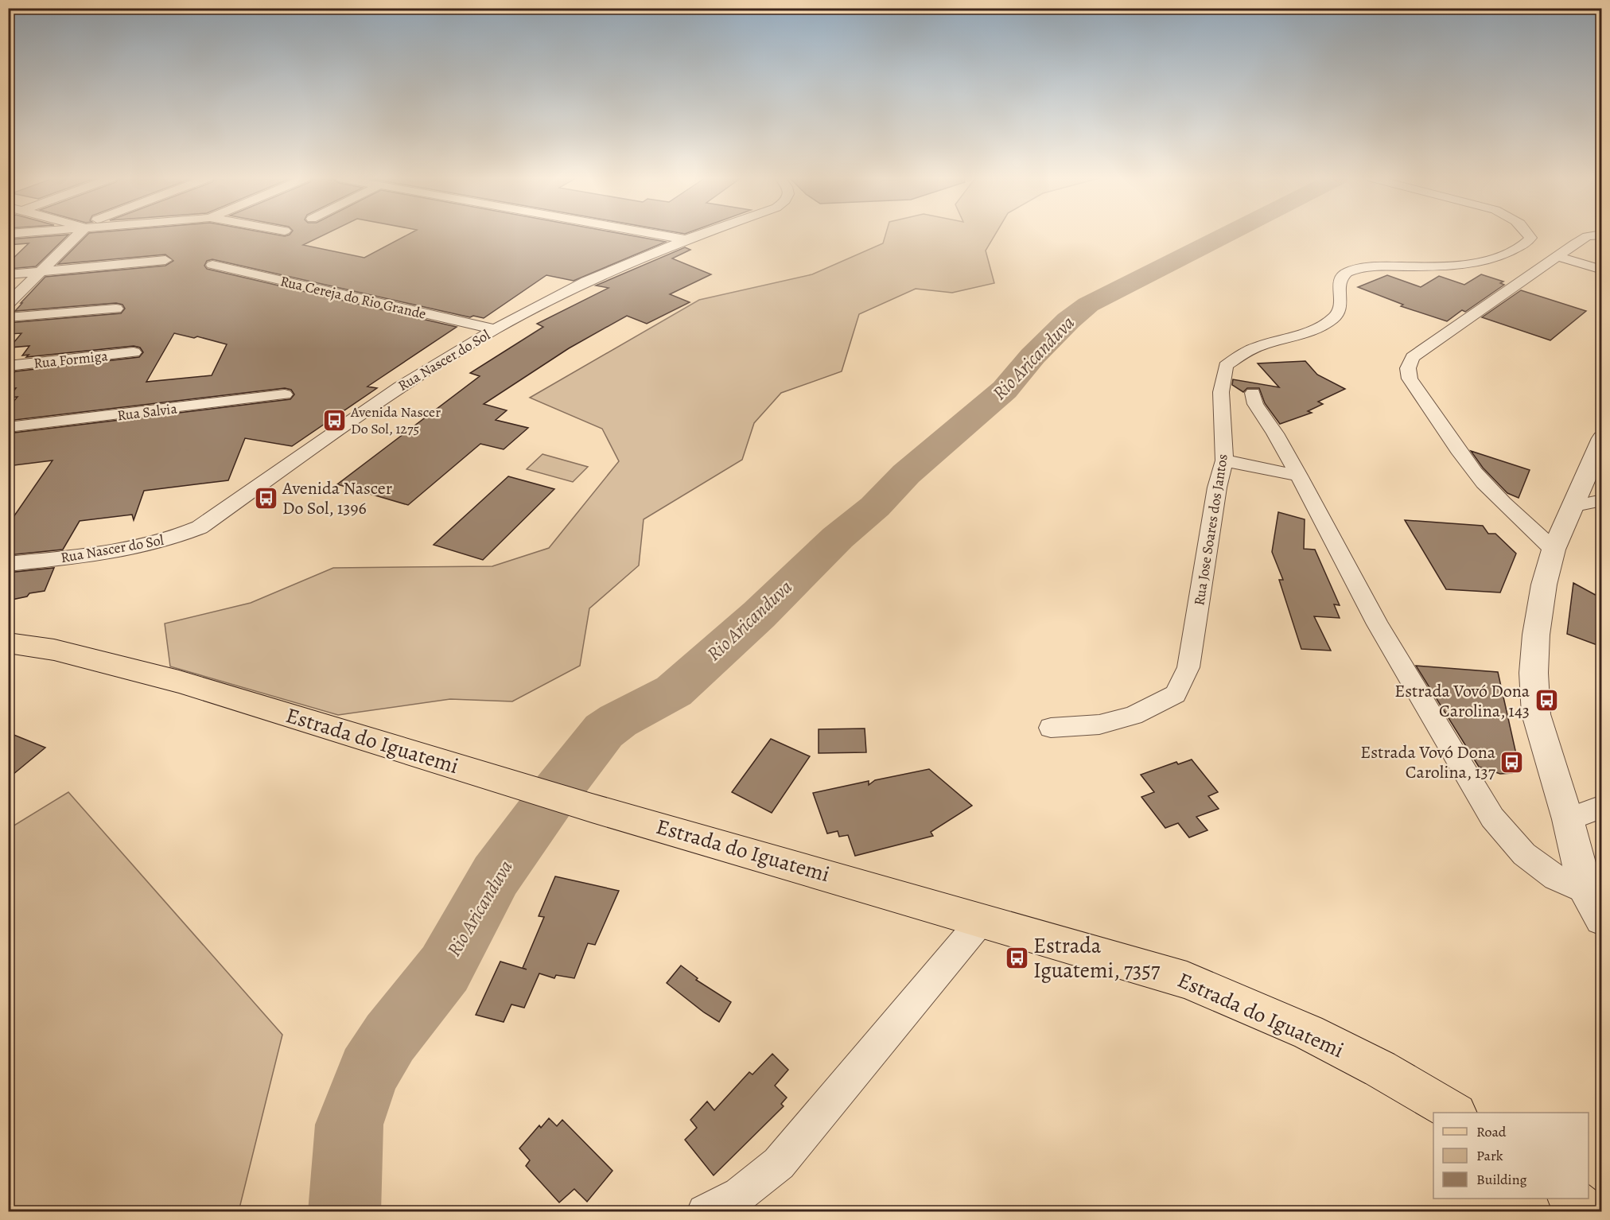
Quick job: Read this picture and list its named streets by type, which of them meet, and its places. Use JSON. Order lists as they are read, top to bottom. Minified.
{"streets":{"main road":["Estrada do Iguatemi"],"street":["Rua Cereja do Rio Grande","Rua Formiga","Rua Nascer do Sol","Rua Salvia","Rua Jose Soares dos Jantos"]},"crossings":[["Rua Cereja do Rio Grande","Rua Nascer do Sol"]],"water":["Rio Aricanduva"],"places":{"bus stop":["Avenida Nascer Do Sol, 1275","Avenida Nascer Do Sol, 1396","Estrada Vovó Dona Carolina, 143","Estrada Vovó Dona Carolina, 137","Estrada Iguatemi, 7357"]},"legend":["Road","Park","Building"]}
